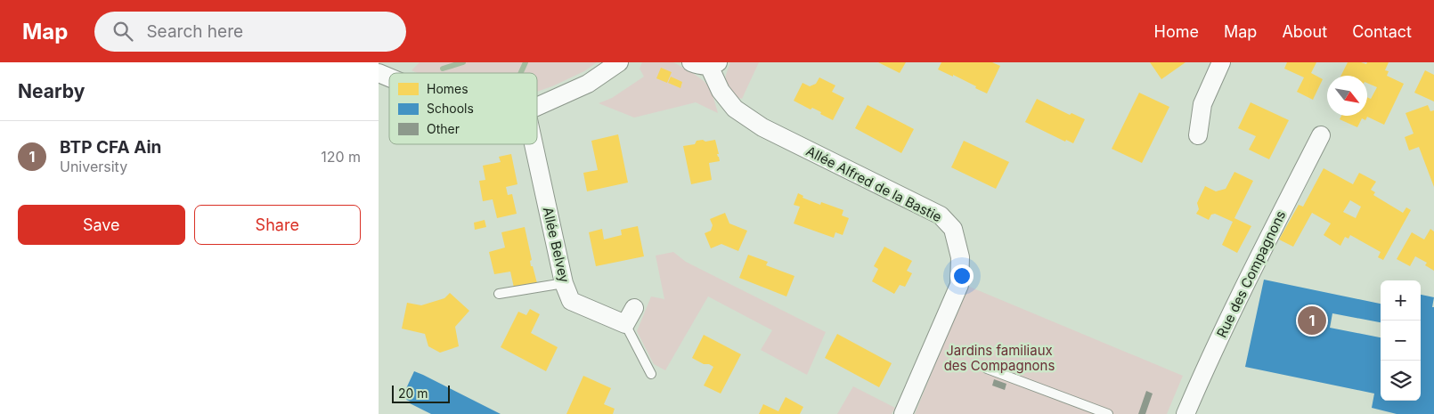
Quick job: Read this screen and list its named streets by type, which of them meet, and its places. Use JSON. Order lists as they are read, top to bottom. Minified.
{"streets":{"street":["Allée Alfred de la Bastie","Allée Belvey","Rue des Compagnons"]},"parks":["Jardins familiaux des Compagnons"],"legend":["Homes","Schools","Other"],"scale_bar":"20 m","north":"bottom right","page":{"header":"Map","search":"Search here","nav":["Home","Map","About","Contact"],"heading":"Nearby","list":[{"mark":"1","name":"BTP CFA Ain","note":"University","value":"120 m"}],"buttons":["Save","Share"],"map_buttons":["+","−"],"pins":"1","scale":"20 m"}}
